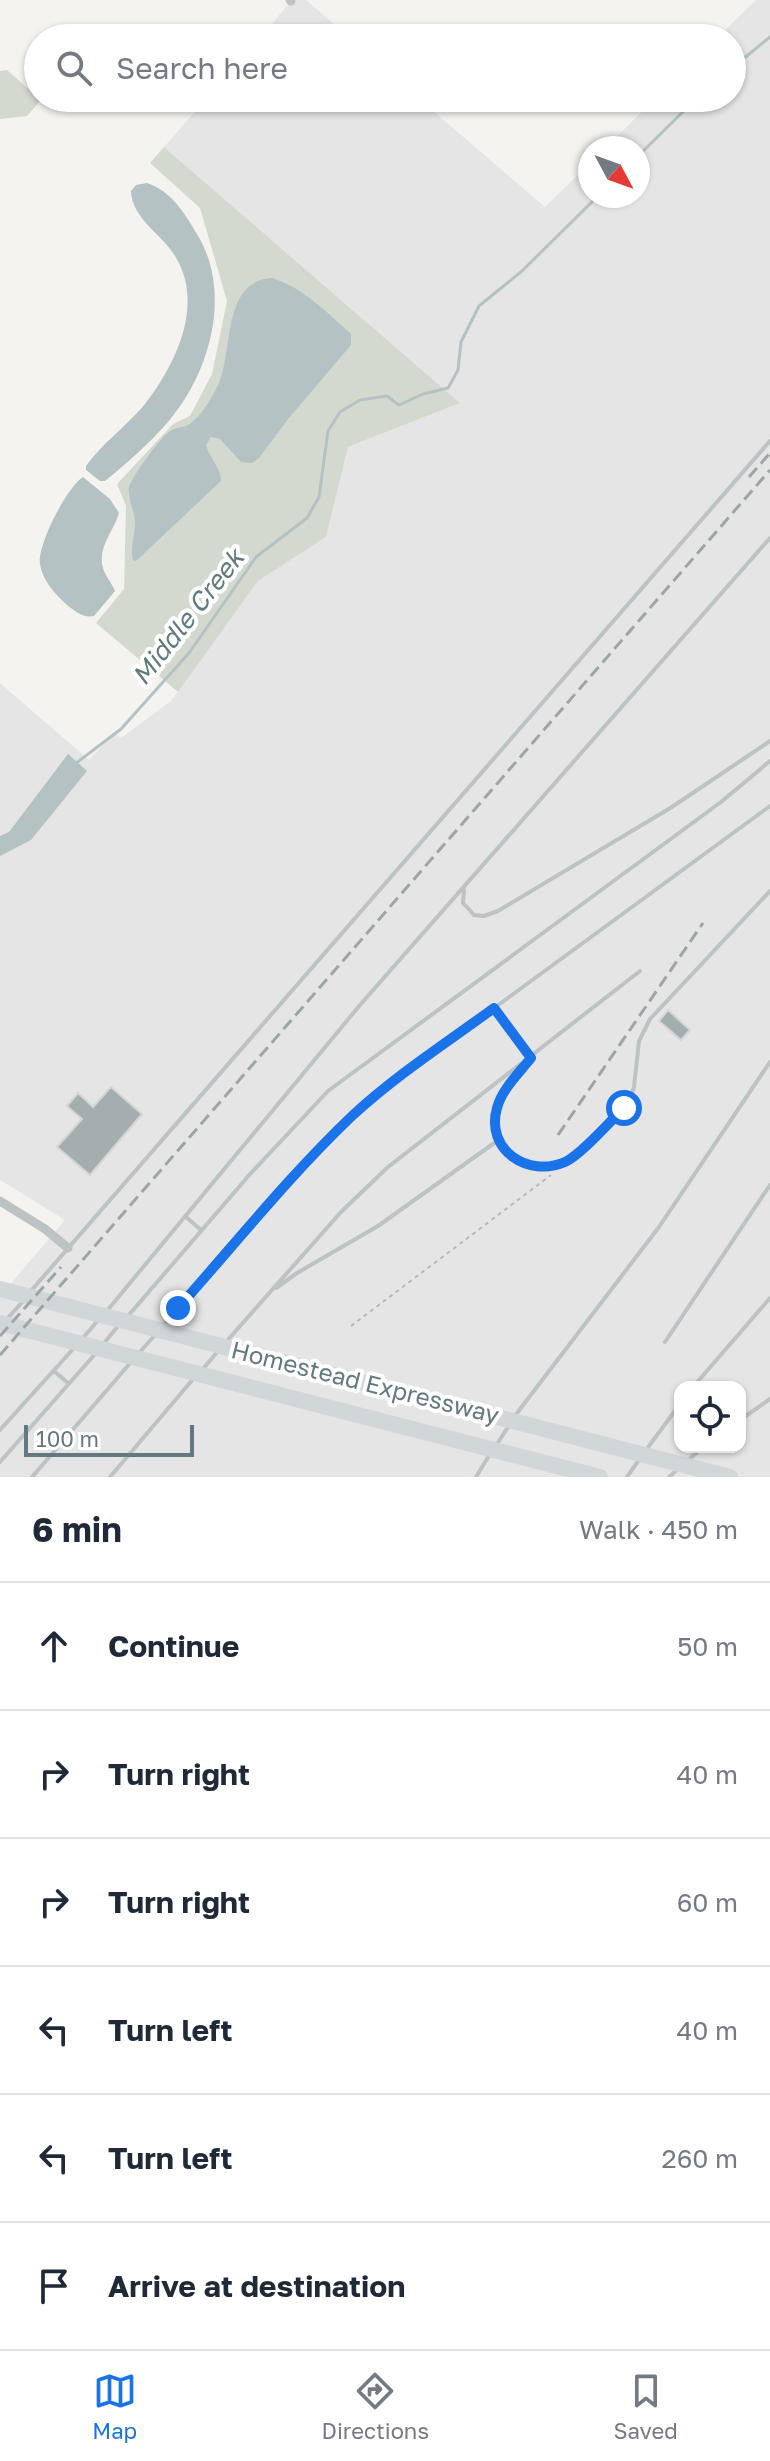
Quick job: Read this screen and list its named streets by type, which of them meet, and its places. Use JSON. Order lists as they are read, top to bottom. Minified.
{"streets":{"highway":["Homestead Expressway"]},"water":["Middle Creek"],"scale_bar":"100 m","north":"bottom right","page":{"search":"Search here","scale":"100 m","heading":["6 min","Walk · 450 m"],"list":[["Continue","50 m"],["Turn right","40 m"],["Turn right","60 m"],["Turn left","40 m"],["Turn left","260 m"],"Arrive at destination"],"nav":["Map","Directions","Saved"]}}
